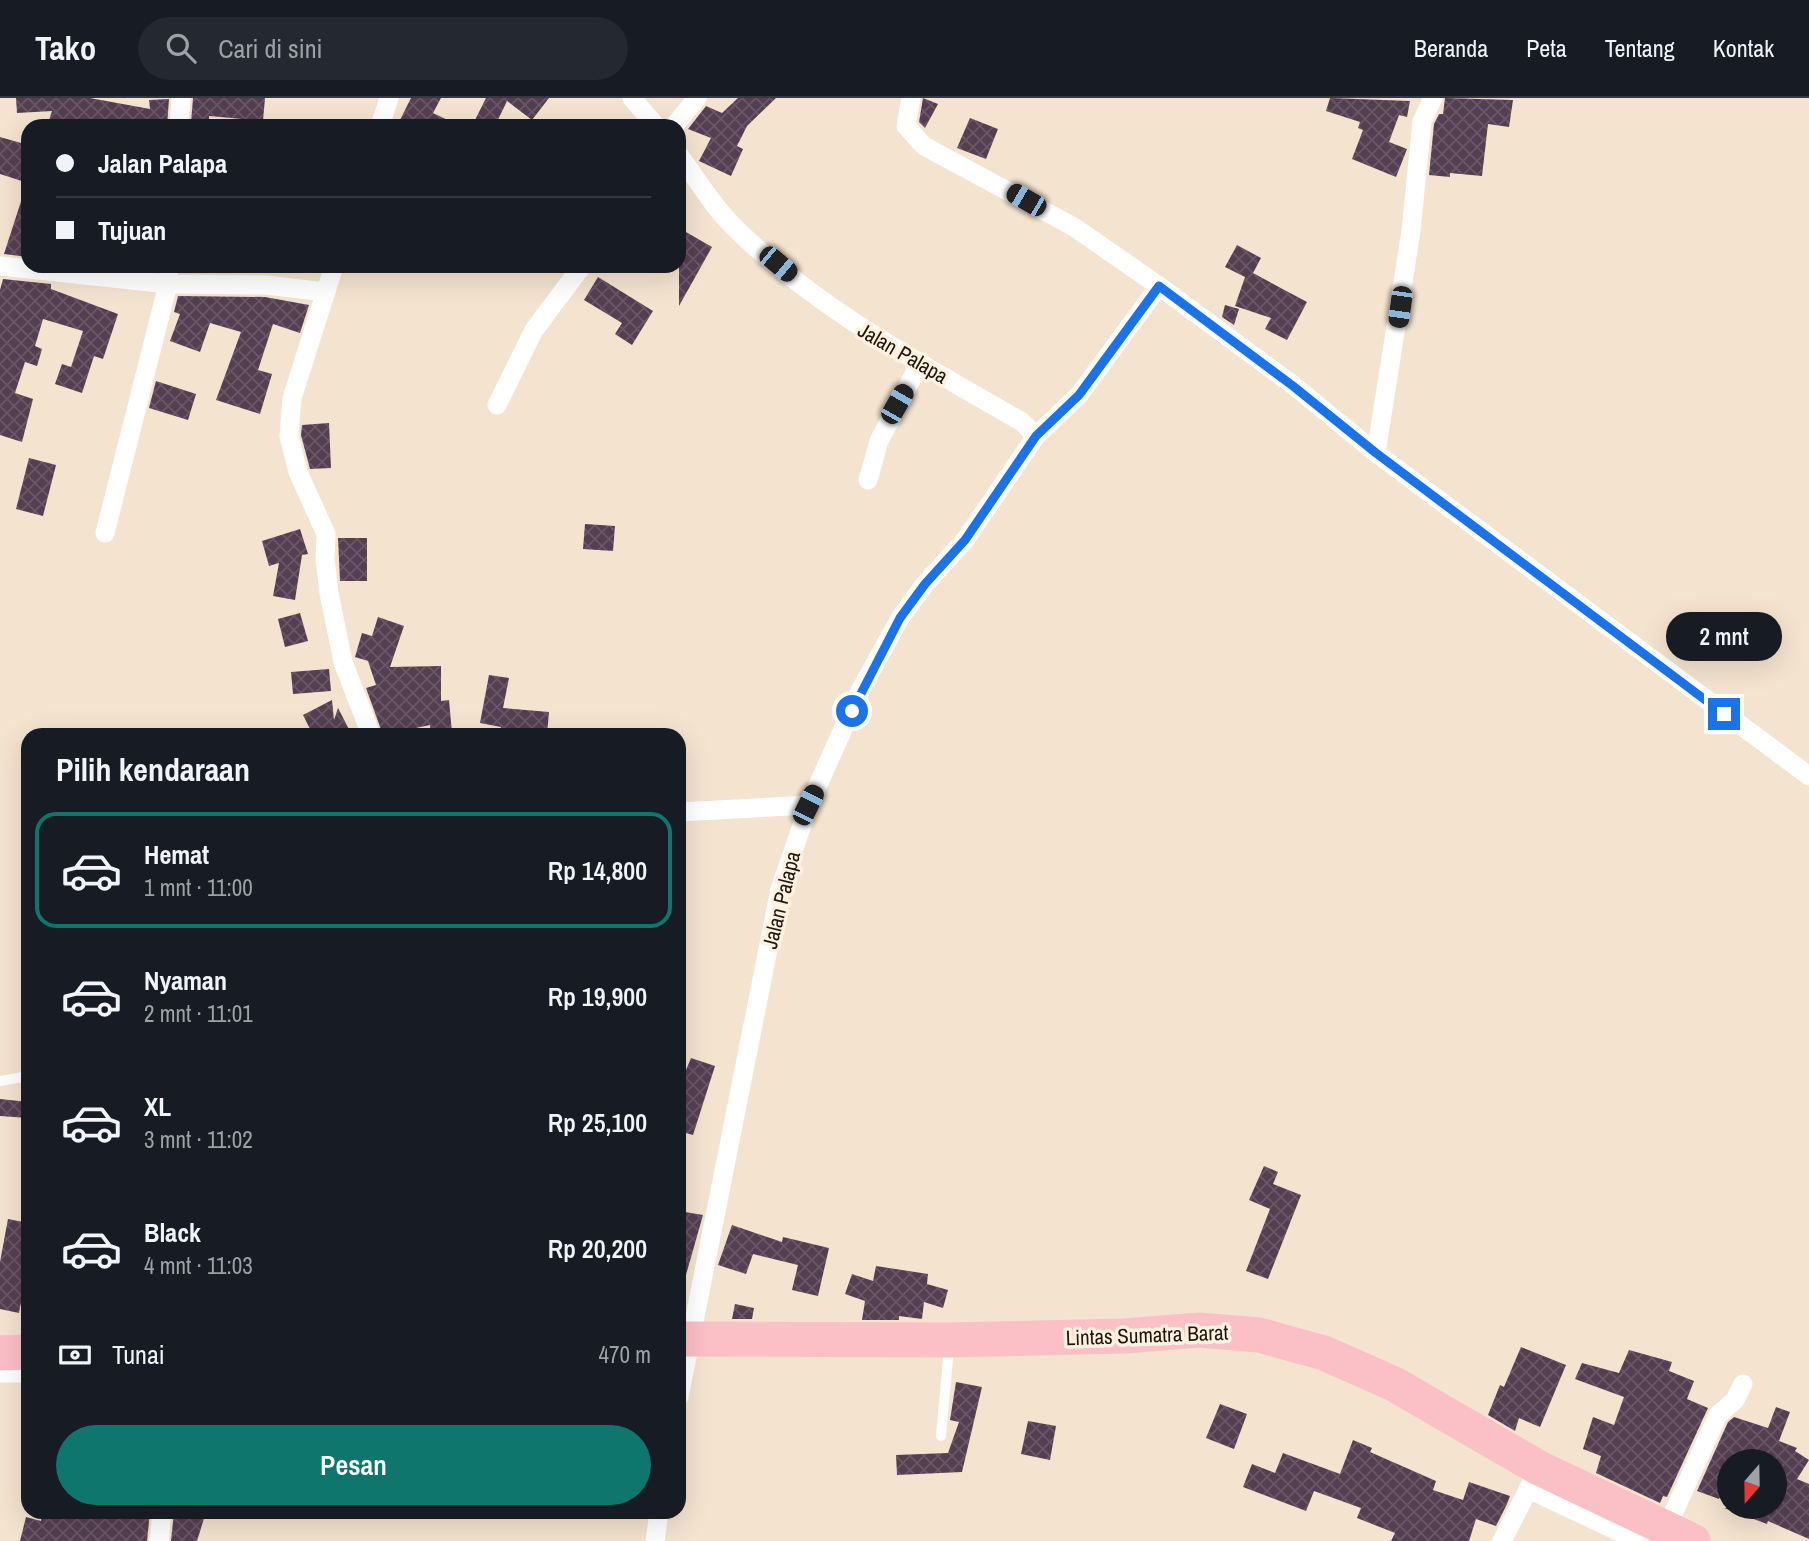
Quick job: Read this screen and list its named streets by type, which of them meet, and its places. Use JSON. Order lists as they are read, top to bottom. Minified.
{"streets":{"highway":["Lintas Sumatra Barat"],"street":["Jalan Palapa"]},"north":"bottom","page":{"header":"Tako","search":"Cari di sini","nav":["Beranda","Peta","Tentang","Kontak"],"banner":["Jalan Palapa","Tujuan"],"bubble":"2 mnt","heading":"Pilih kendaraan","list":[{"name":"Hemat","note":"1 mnt · 11:00","value":"Rp 14,800"},{"name":"Nyaman","note":"2 mnt · 11:01","value":"Rp 19,900"},{"name":"XL","note":"3 mnt · 11:02","value":"Rp 25,100"},{"name":"Black","note":"4 mnt · 11:03","value":"Rp 20,200"}],"pay":["Tunai","470 m"],"buttons":"Pesan"}}
